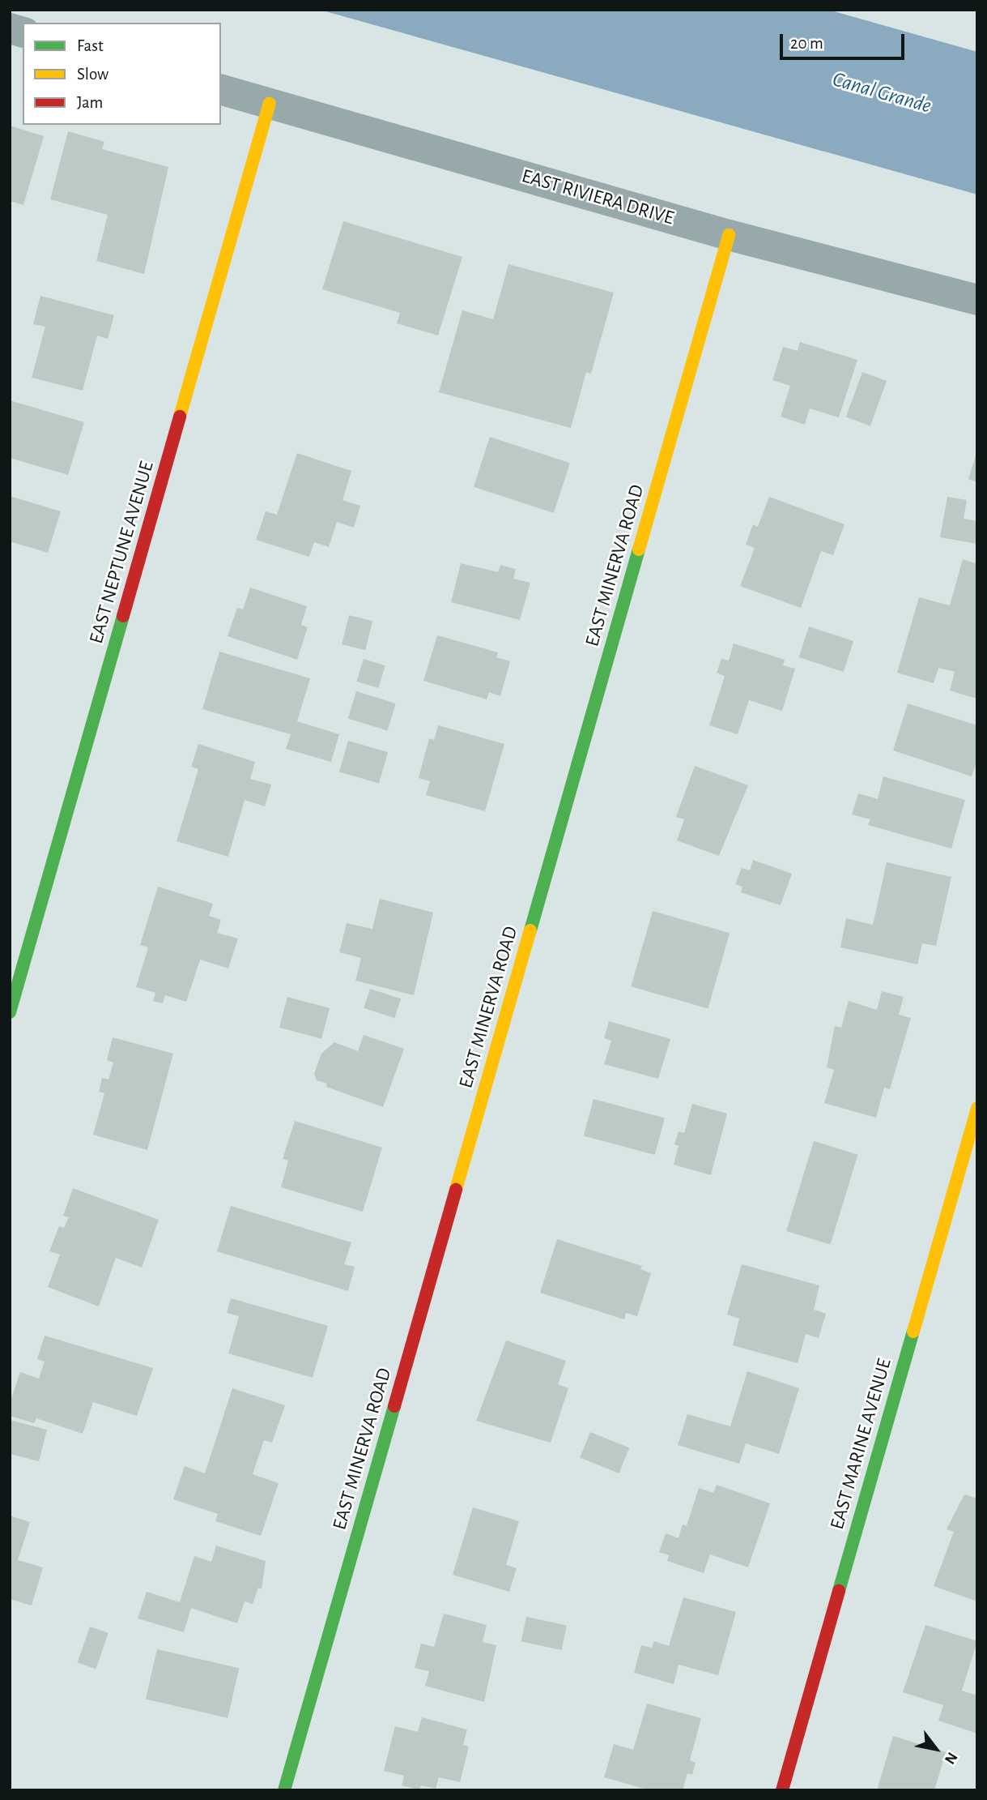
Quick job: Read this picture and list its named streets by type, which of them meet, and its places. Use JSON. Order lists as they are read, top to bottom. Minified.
{"streets":{"street":["EAST RIVIERA DRIVE","EAST NEPTUNE AVENUE","EAST MINERVA ROAD","EAST MARINE AVENUE"]},"crossings":[["EAST RIVIERA DRIVE","EAST NEPTUNE AVENUE"],["EAST RIVIERA DRIVE","EAST MINERVA ROAD"]],"water":["Canal Grande"],"legend":["Fast","Slow","Jam"],"scale_bar":"20 m","north":"bottom right"}
